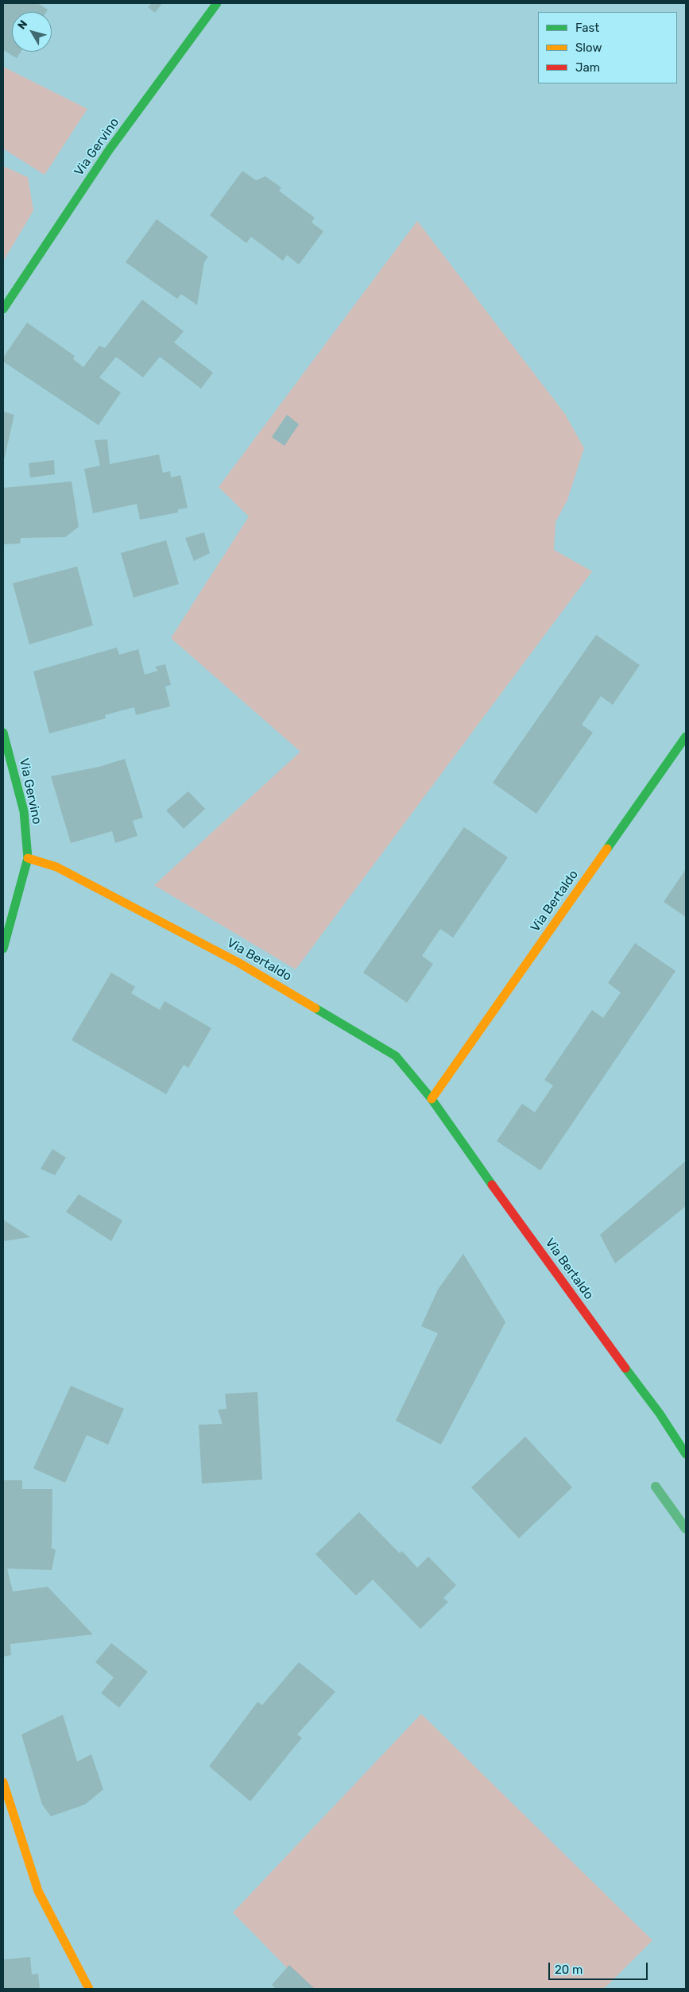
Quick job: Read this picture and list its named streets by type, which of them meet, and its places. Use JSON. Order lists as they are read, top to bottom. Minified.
{"streets":{"street":["Via Gervino","Via Bertaldo"]},"crossings":[["Via Gervino","Via Bertaldo"]],"legend":["Fast","Slow","Jam"],"scale_bar":"20 m","north":"top left"}
